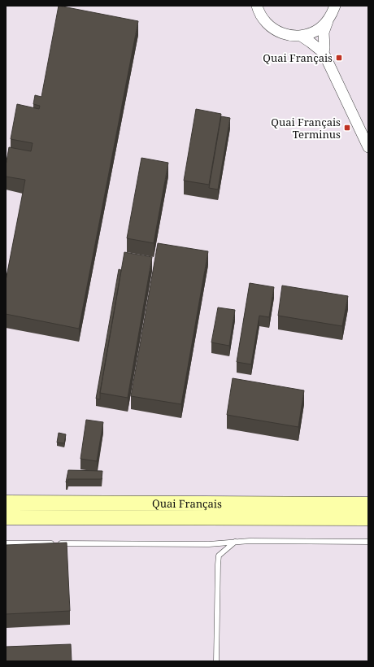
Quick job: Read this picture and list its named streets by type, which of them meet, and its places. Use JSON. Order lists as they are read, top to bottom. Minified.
{"streets":{"main road":["Quai Français"]},"places":{"transit":["Quai Français","Quai Français Terminus"]}}
